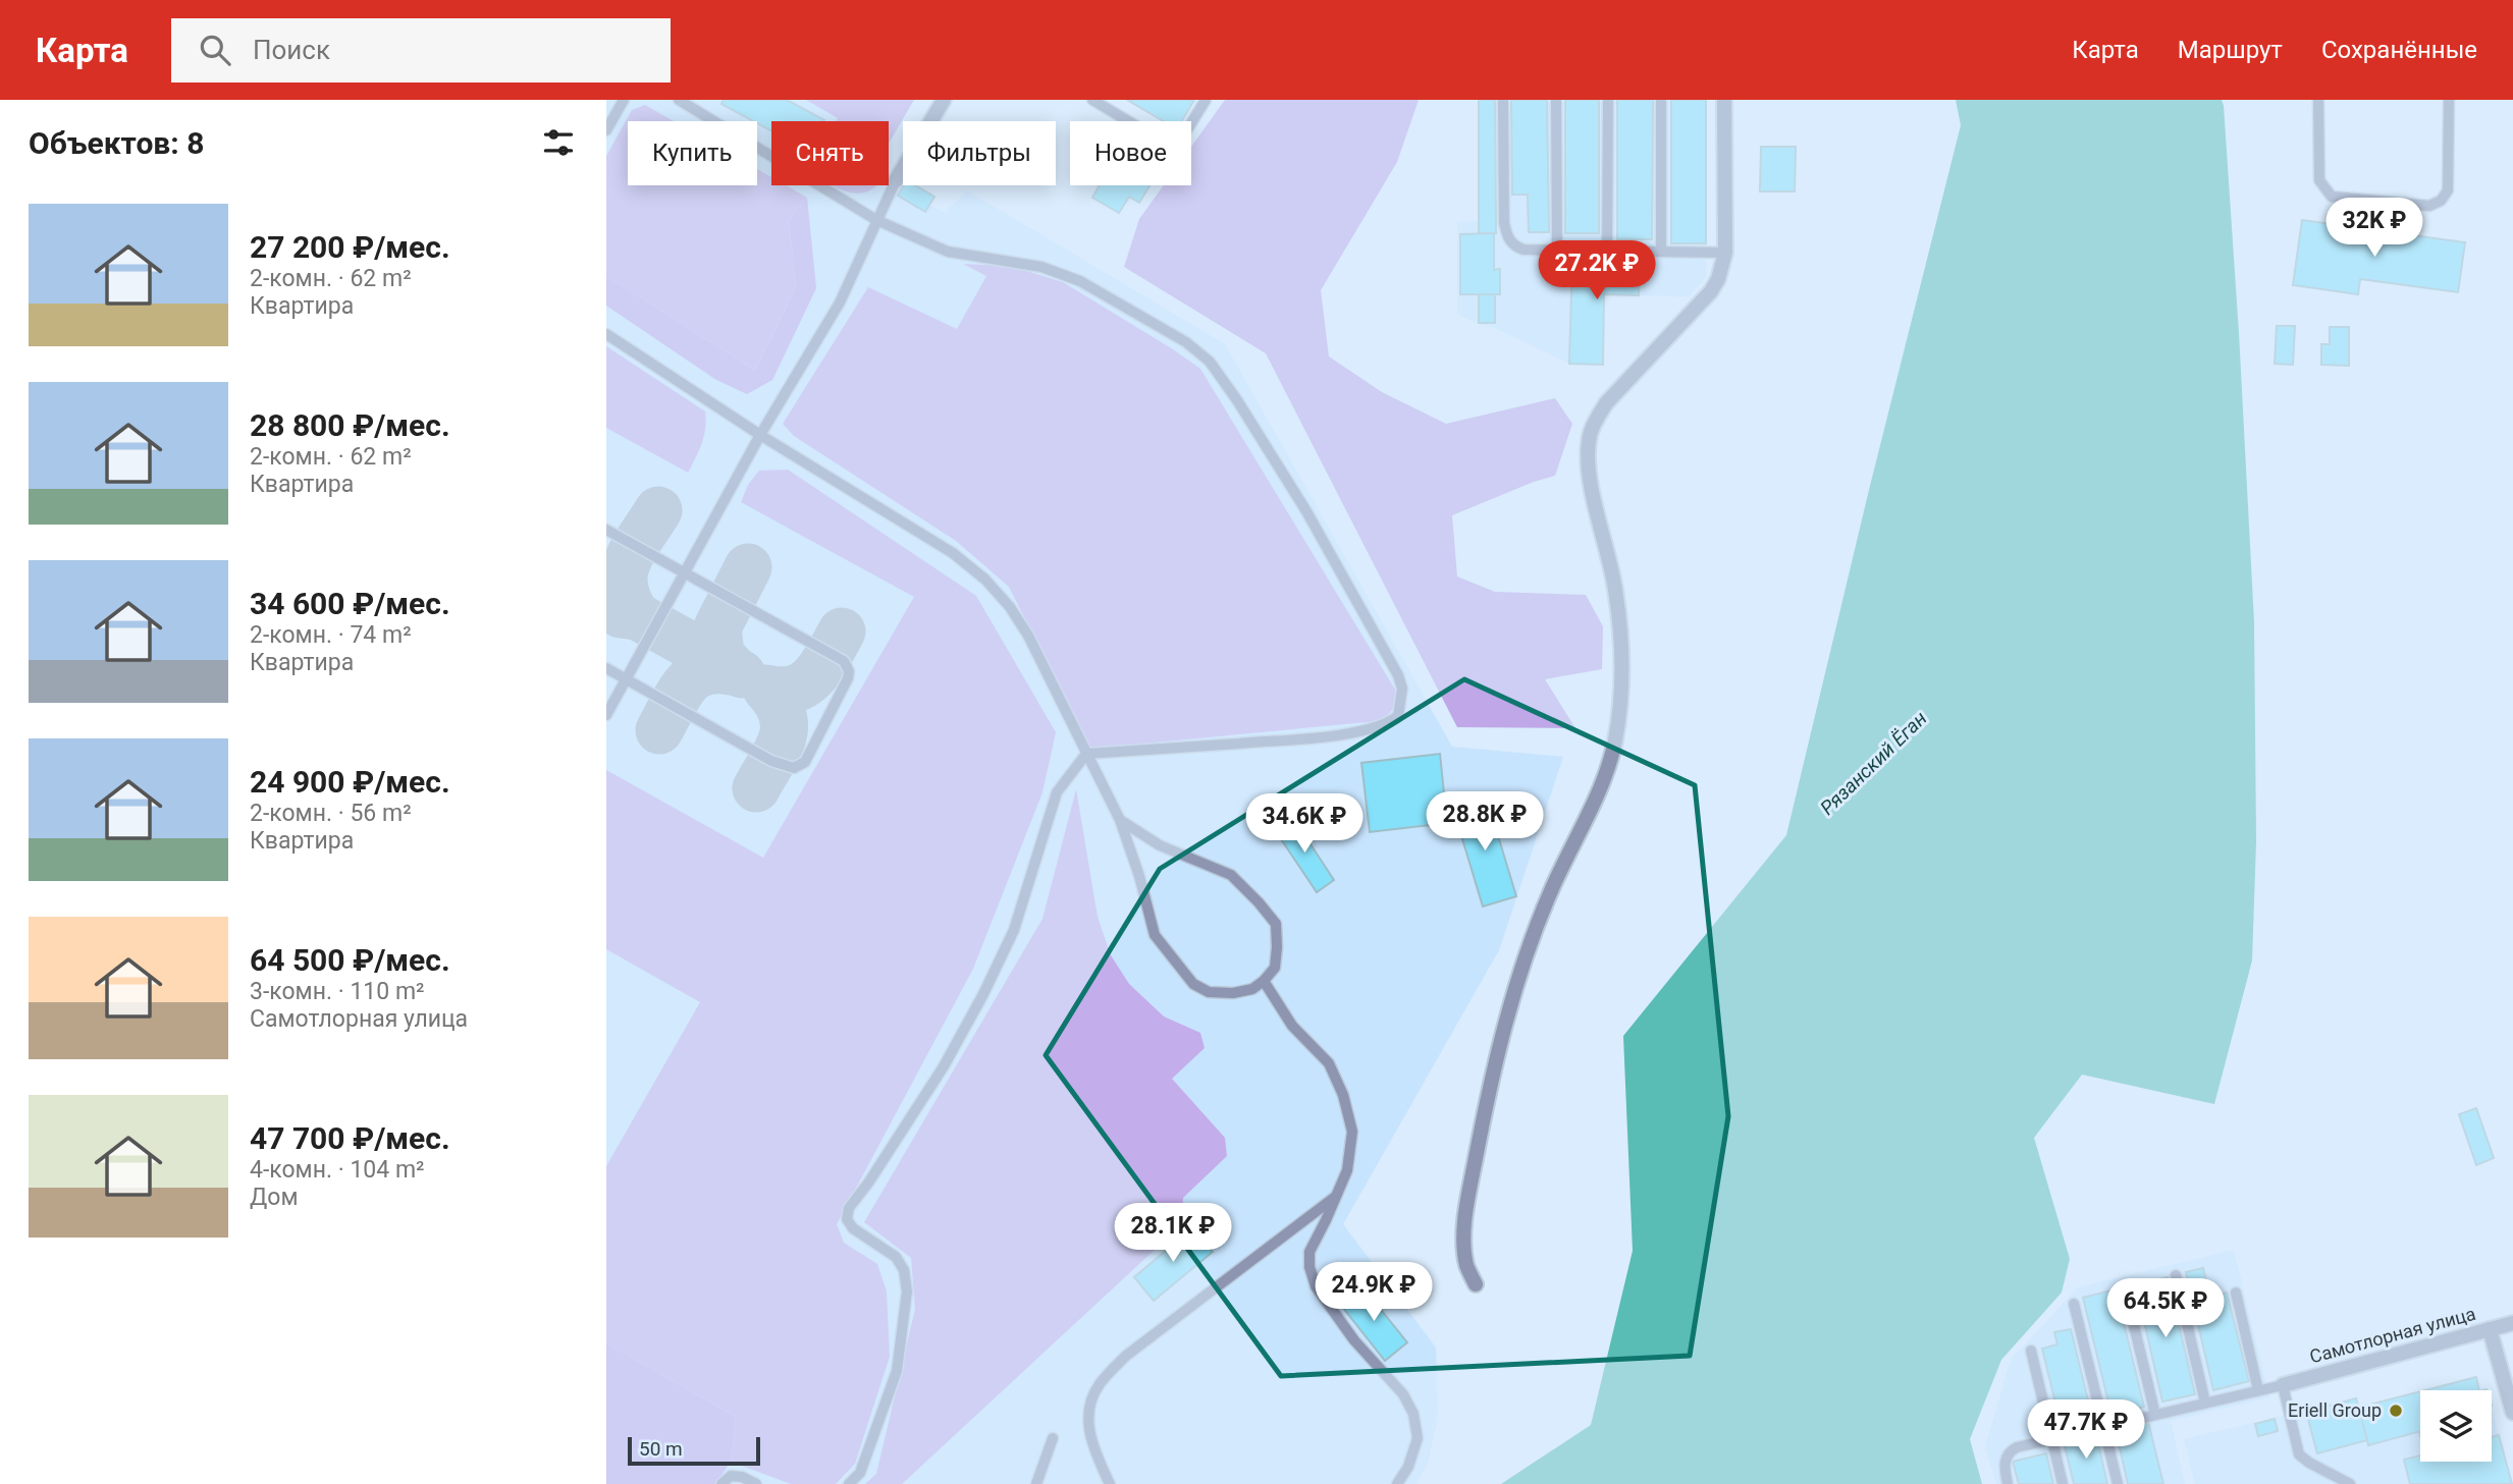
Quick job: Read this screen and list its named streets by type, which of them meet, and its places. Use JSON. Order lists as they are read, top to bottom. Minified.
{"streets":{"street":["Самотлорная улица"]},"water":["Рязанский Ёган"],"places":["Eriell Group"],"scale_bar":"50 m","page":{"header":"Карта","search":"Поиск","nav":["Карта","Маршрут","Сохранённые"],"heading":"Объектов: 8","chip":["Купить","Снять","Фильтры","Новое"],"list":[{"name":"27 200 ₽/мес.","note":"2-комн. · 62 m² · Квартира"},{"name":"28 800 ₽/мес.","note":"2-комн. · 62 m² · Квартира"},{"name":"34 600 ₽/мес.","note":"2-комн. · 74 m² · Квартира"},{"name":"24 900 ₽/мес.","note":"2-комн. · 56 m² · Квартира"},{"name":"64 500 ₽/мес.","note":"3-комн. · 110 m² · Самотлорная улица"},{"name":"47 700 ₽/мес.","note":"4-комн. · 104 m² · Дом"}],"price":["32K ₽","27.2K ₽","28.8K ₽","34.6K ₽","28.1K ₽","24.9K ₽","64.5K ₽","47.7K ₽"],"scale":"50 m"}}
